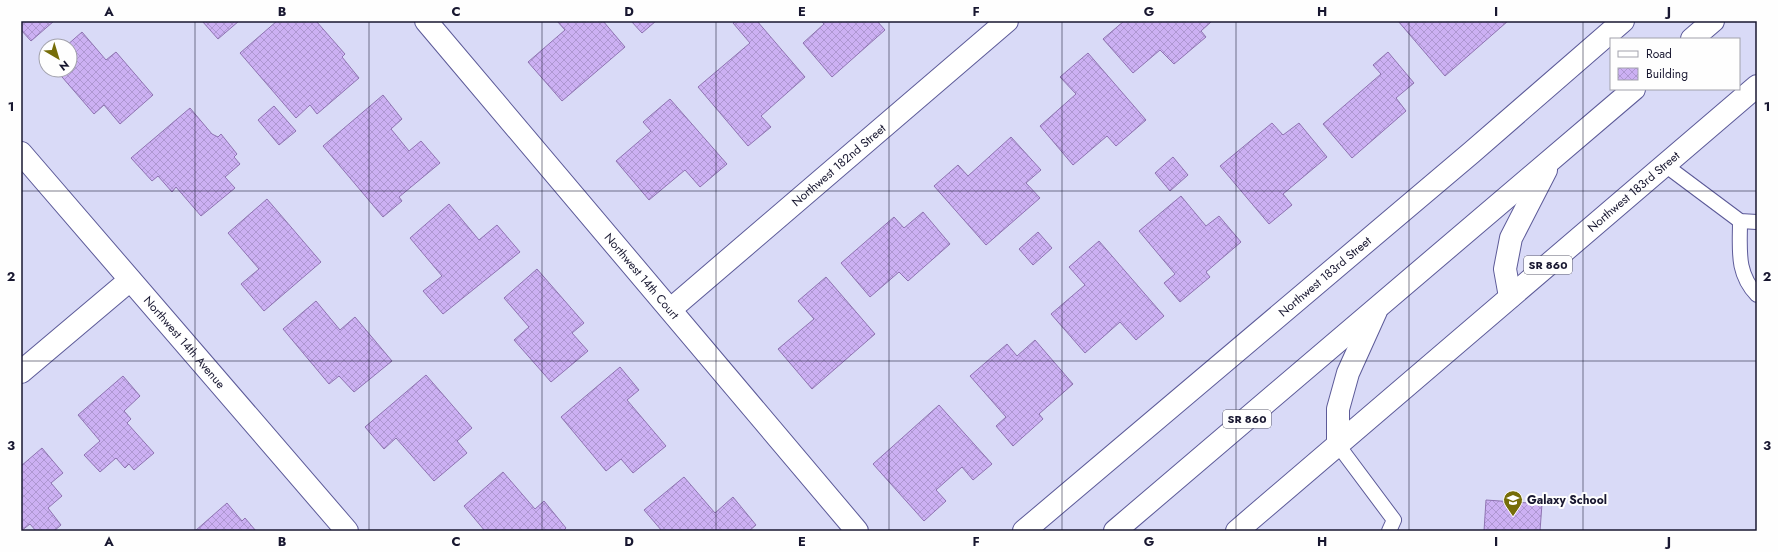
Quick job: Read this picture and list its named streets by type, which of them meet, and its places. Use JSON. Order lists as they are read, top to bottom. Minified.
{"streets":{"street":["Northwest 182nd Street","Northwest 183rd Street","SR 860","Northwest 14th Court","Northwest 14th Avenue"]},"crossings":[["Northwest 182nd Street","Northwest 14th Court"]],"places":{"school or university":["Galaxy School"]},"legend":["Road","Building"],"north":"bottom right","grid":{"columns":["A","B","C","D","E","F","G","H","I","J"],"rows":["1","2","3"]}}
